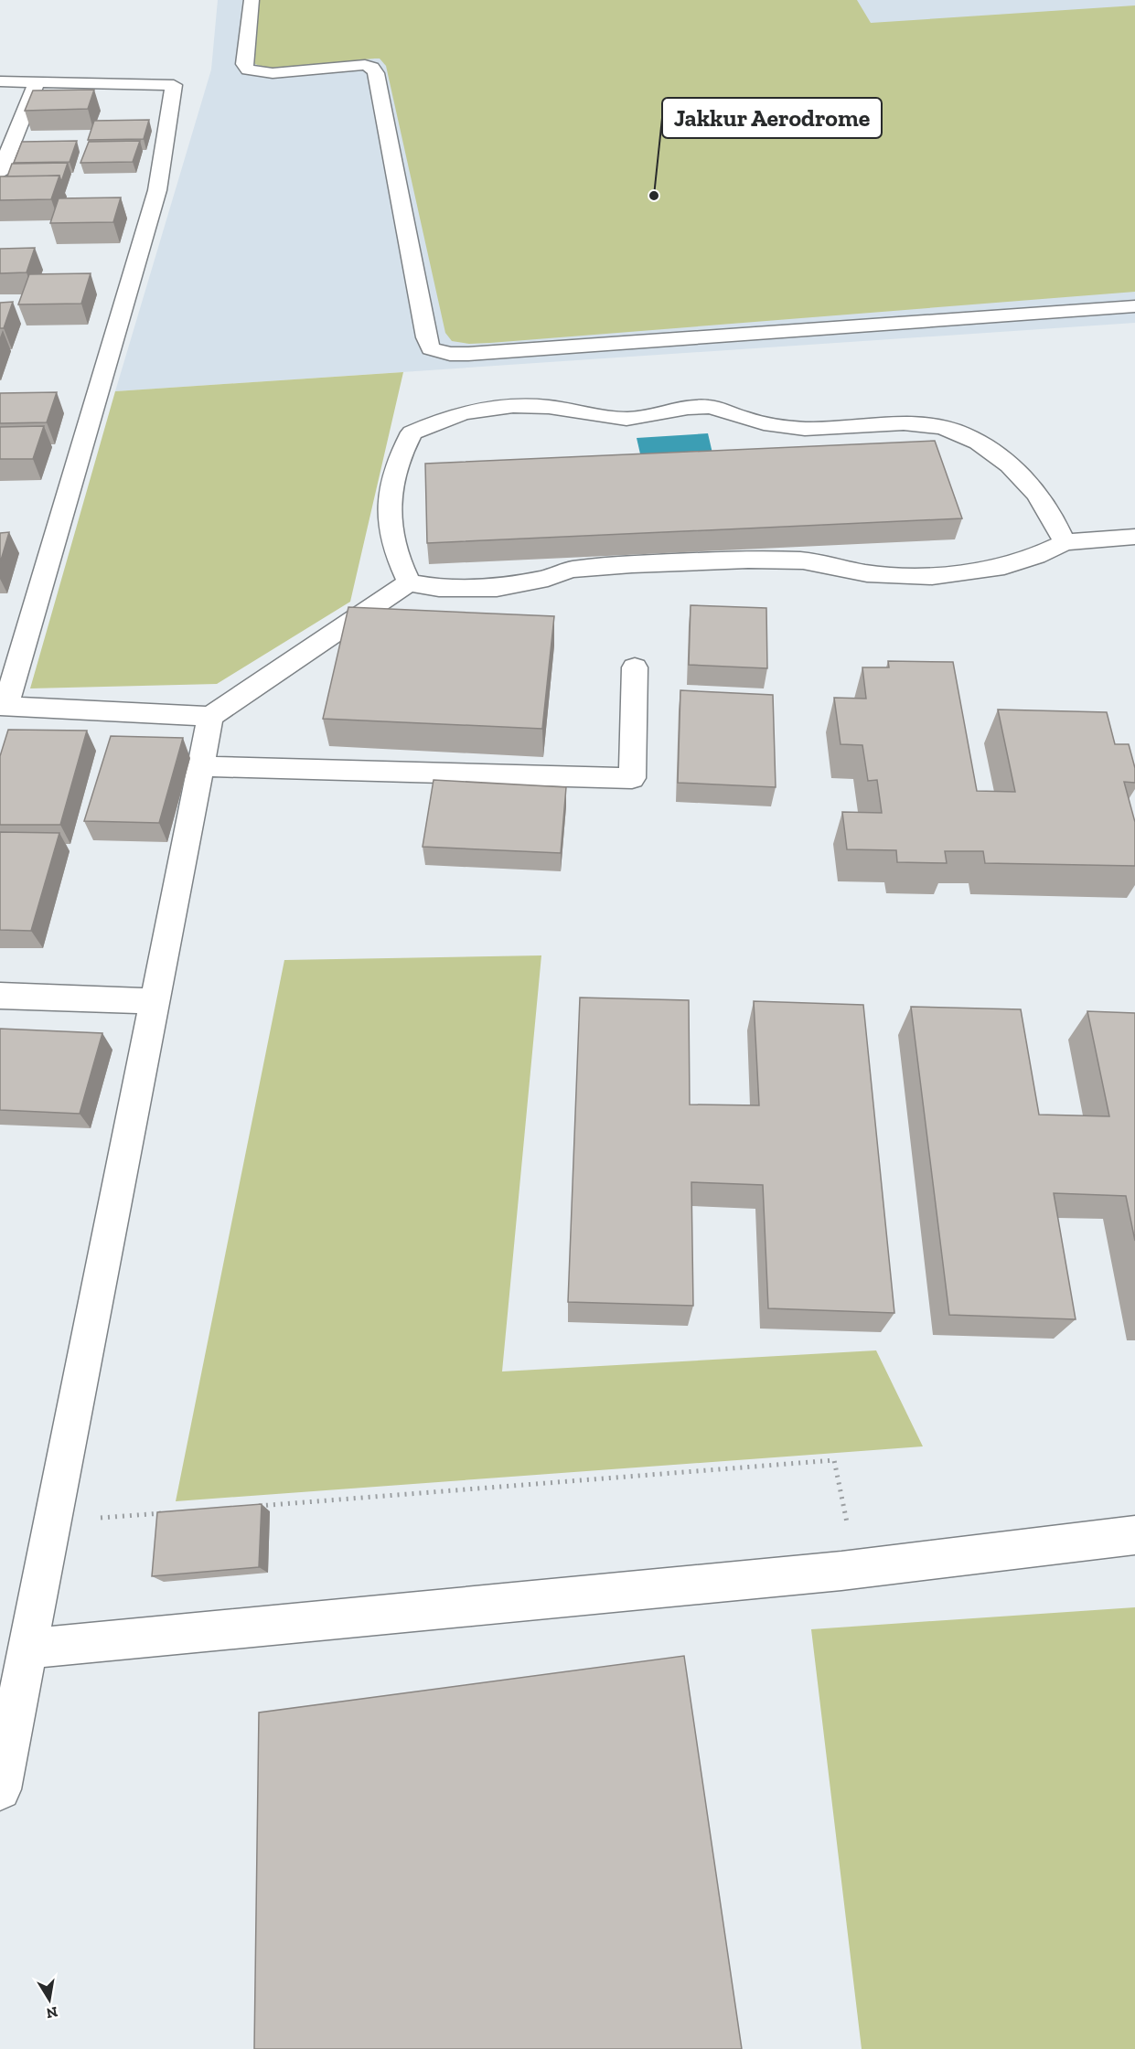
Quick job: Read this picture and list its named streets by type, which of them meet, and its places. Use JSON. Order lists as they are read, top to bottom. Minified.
{"places":["Jakkur Aerodrome"],"north":"bottom"}
